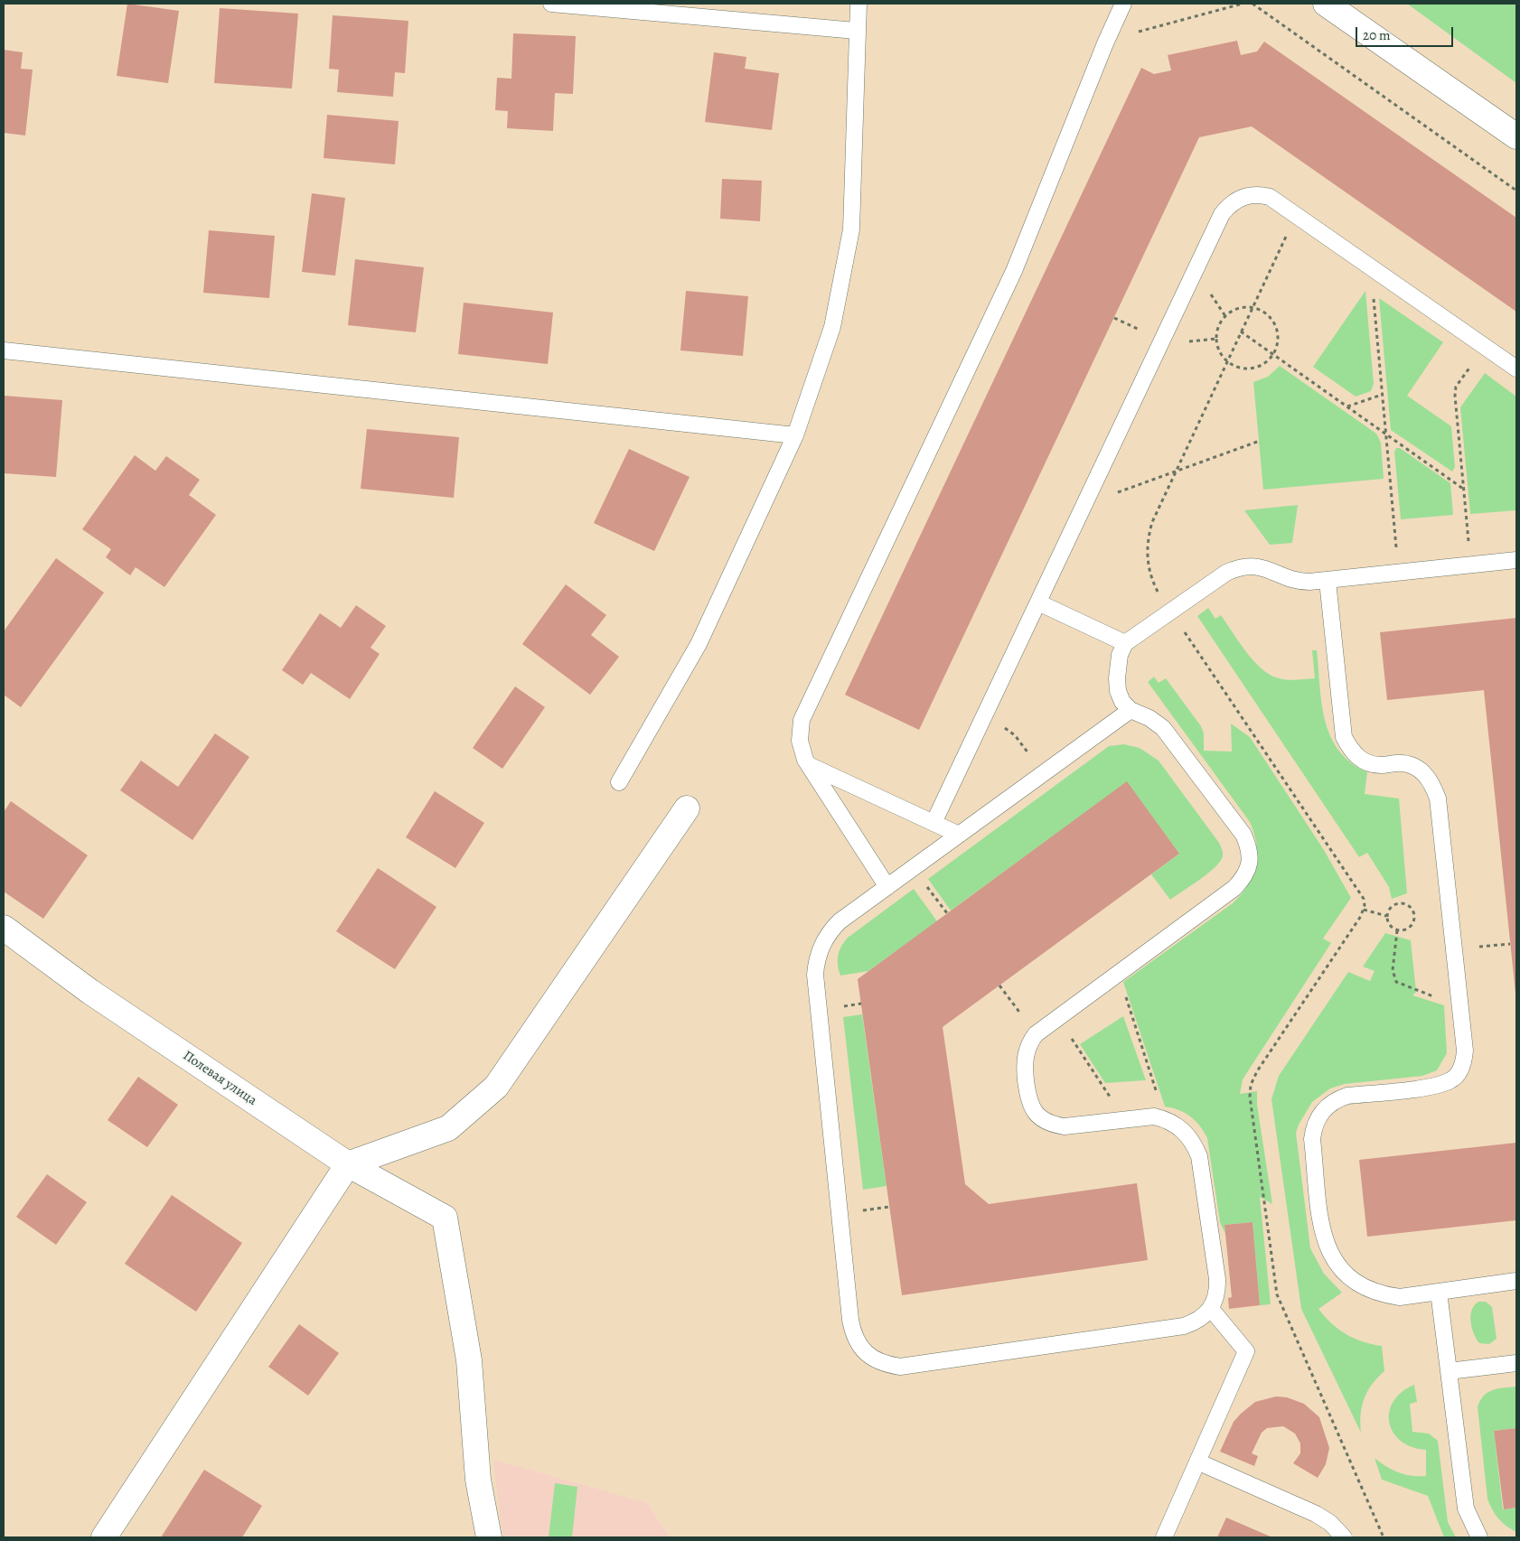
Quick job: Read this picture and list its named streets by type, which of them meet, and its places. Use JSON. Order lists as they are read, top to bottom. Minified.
{"streets":{"street":["Полевая улица"]},"scale_bar":"20 m"}
